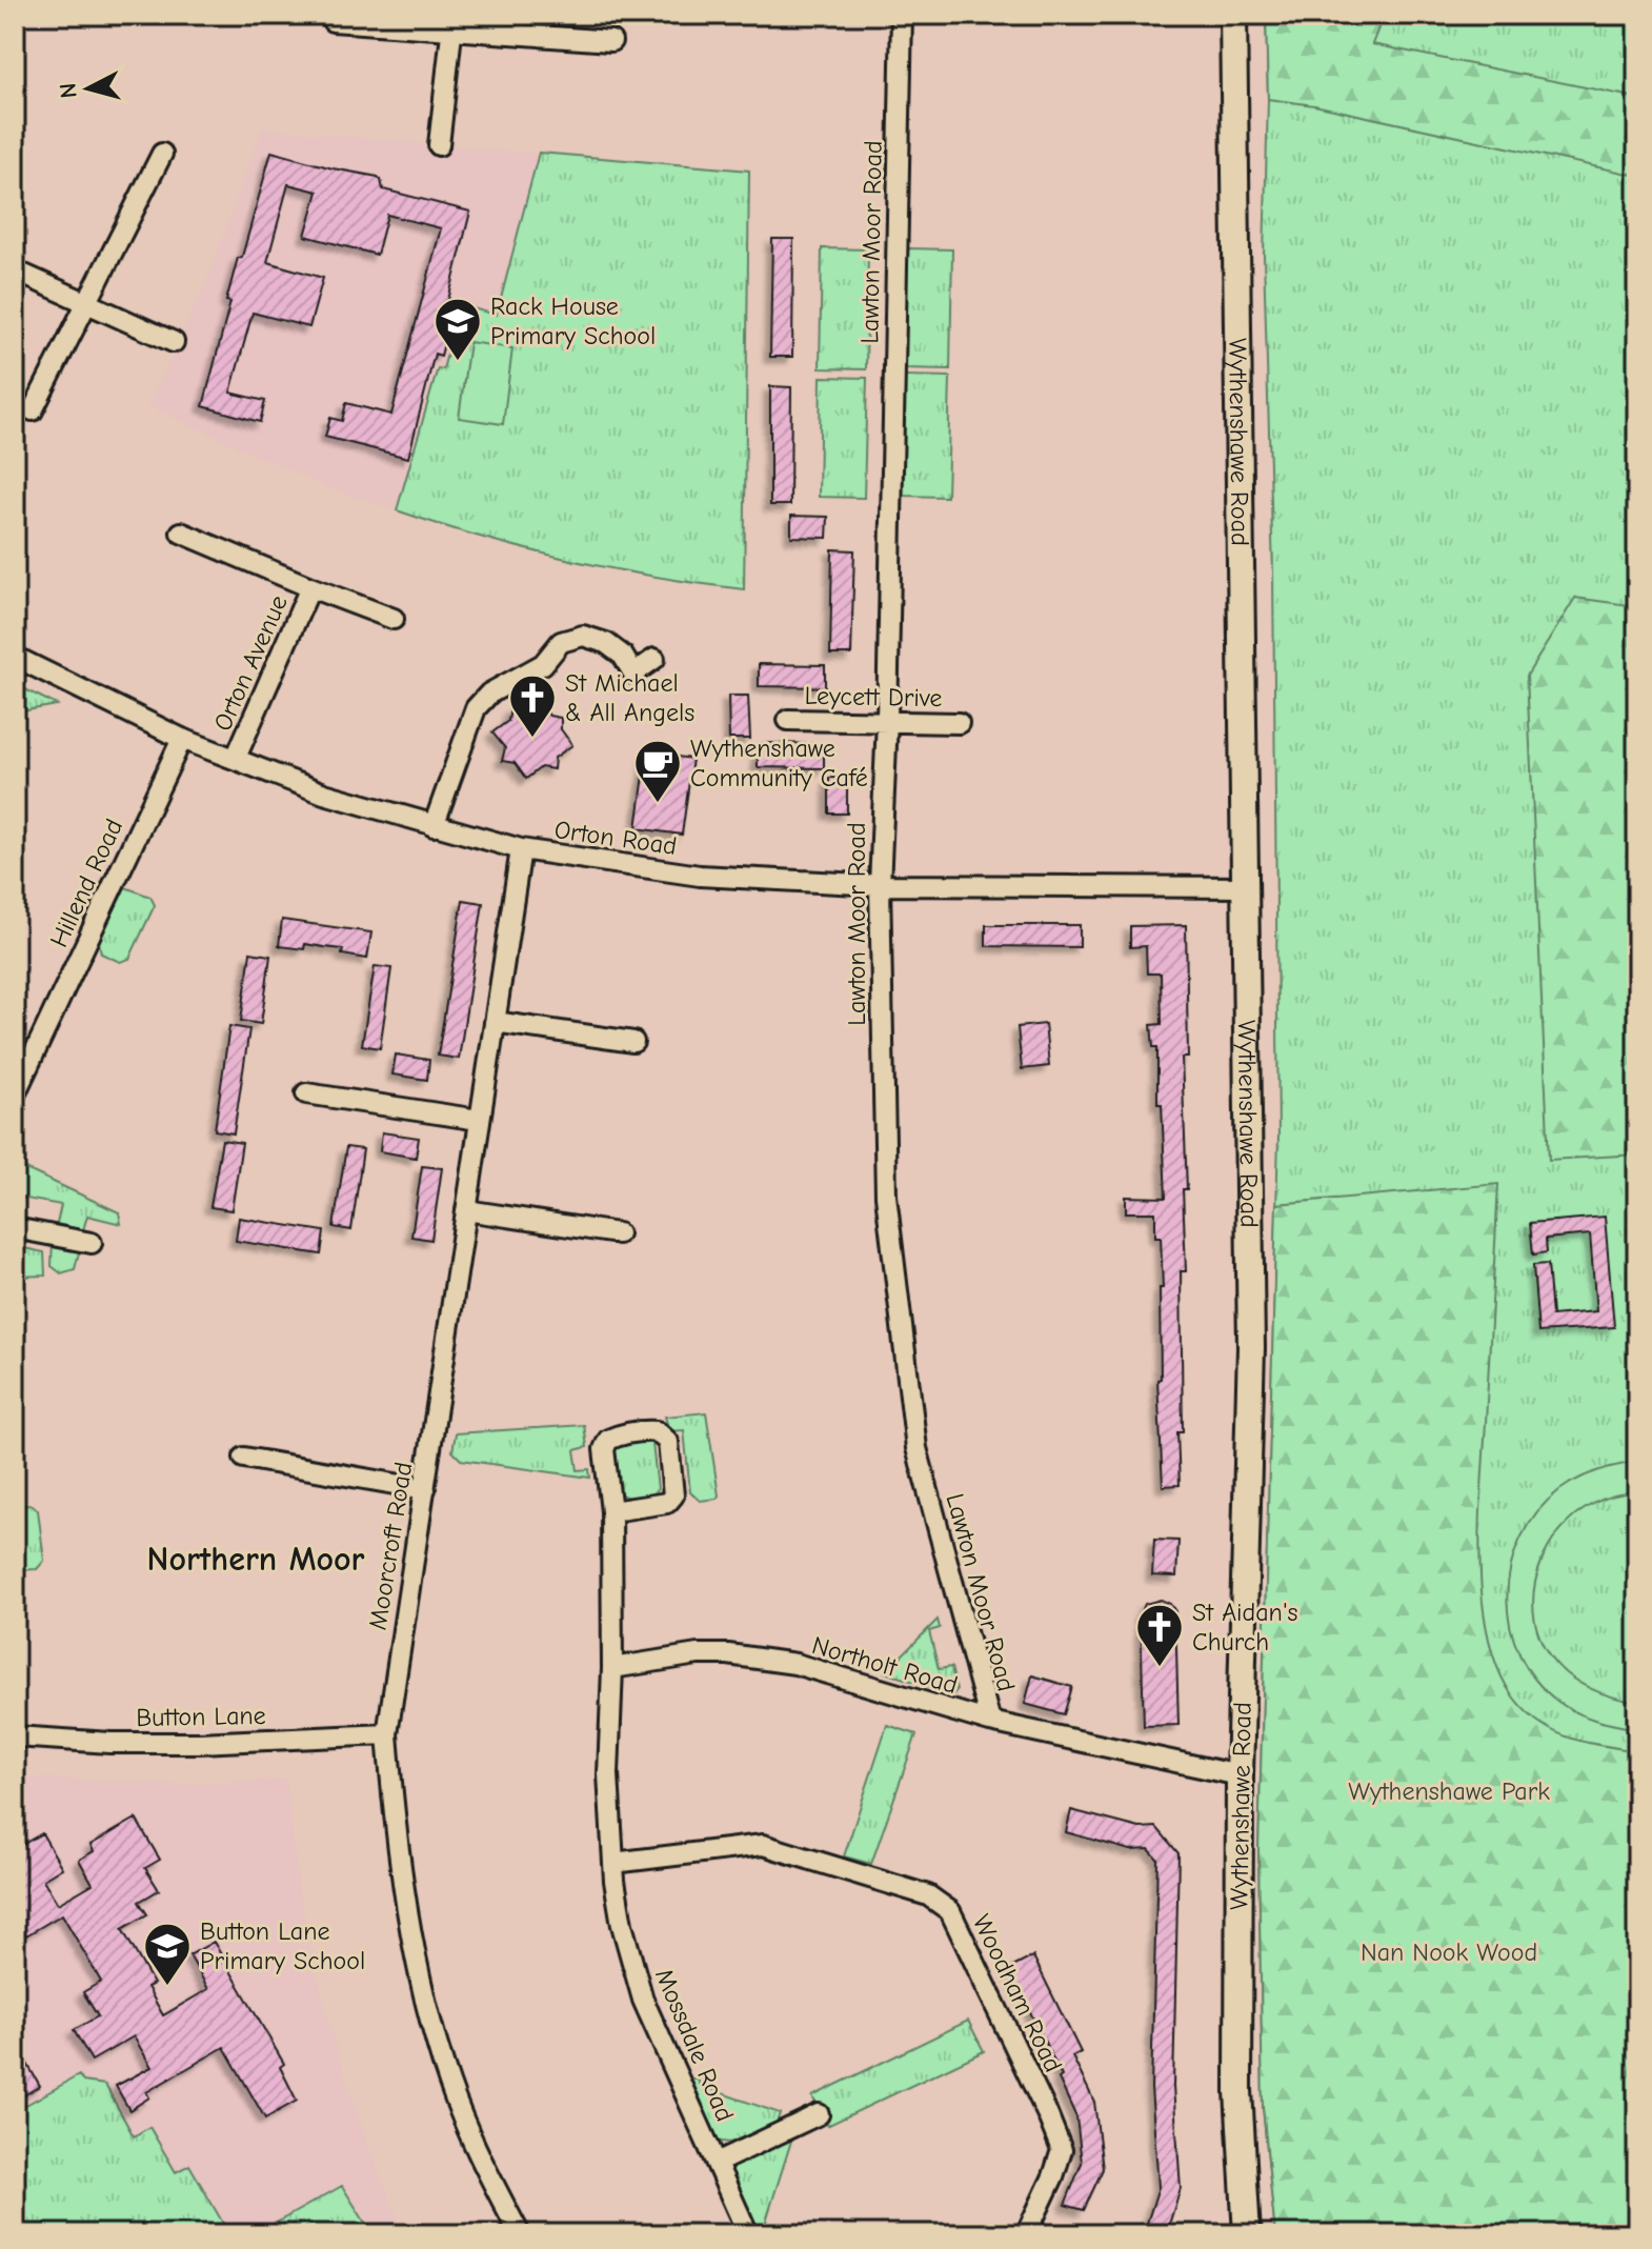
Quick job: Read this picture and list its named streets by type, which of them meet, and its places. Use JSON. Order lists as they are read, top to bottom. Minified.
{"streets":{"main road":["Wythenshawe Road"],"street":["Lawton Moor Road","Orton Avenue","Leycett Drive","Orton Road","Hillend Road","Moorcroft Road","Northolt Road","Button Lane","Woodham Road","Mossdale Road"]},"crossings":[["Lawton Moor Road","Leycett Drive"],["Lawton Moor Road","Orton Road"],["Lawton Moor Road","Northolt Road"],["Wythenshawe Road","Orton Road"],["Wythenshawe Road","Northolt Road"],["Orton Avenue","Orton Road"],["Orton Road","Hillend Road"],["Orton Road","Moorcroft Road"],["Moorcroft Road","Button Lane"],["Northolt Road","Mossdale Road"],["Woodham Road","Mossdale Road"]],"districts":["Northern Moor"],"parks":["Wythenshawe Park","Nan Nook Wood"],"places":{"school or university":["Rack House Primary School","Button Lane Primary School"],"church":["St Michael & All Angels","St Aidan's Church"],"cafe":["Wythenshawe Community Café"]},"north":"left"}
